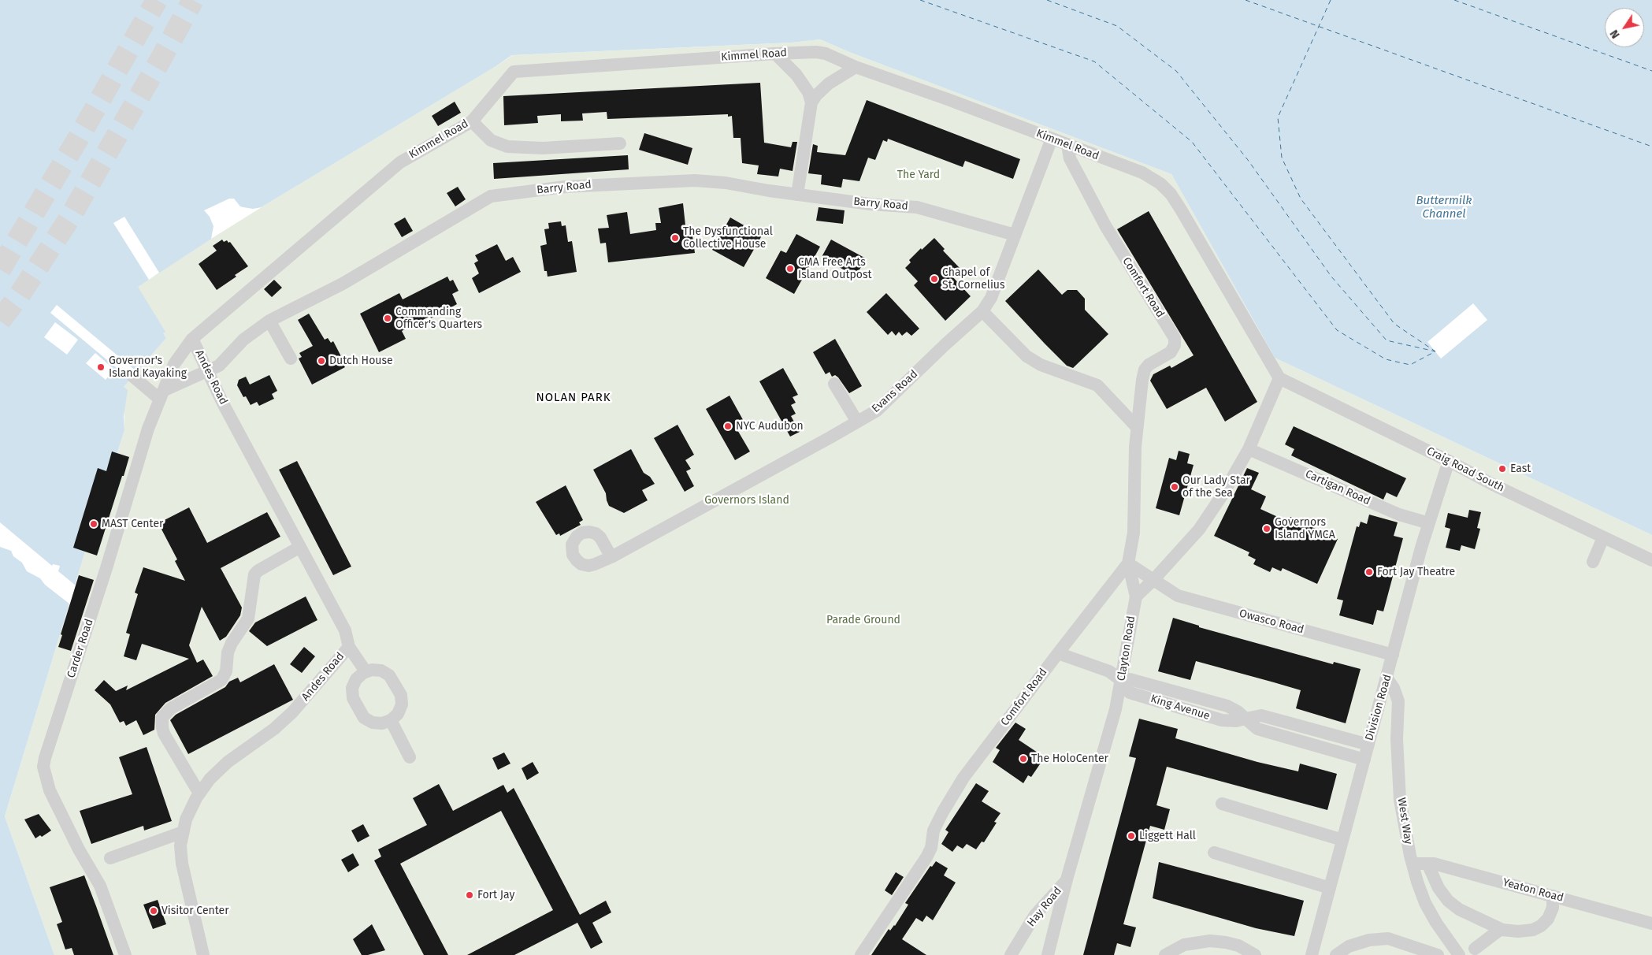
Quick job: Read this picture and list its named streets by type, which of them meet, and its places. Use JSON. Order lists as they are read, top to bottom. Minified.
{"streets":{"street":["Kimmel Road","Barry Road","Comfort Road","Andes Road","Evans Road","Craig Road South","Cartigan Road","Owasco Road","Carder Road","Clayton Road","King Avenue","Division Road","West Way","Yeaton Road","Hay Road"]},"crossings":[["Kimmel Road","Comfort Road"],["Kimmel Road","Andes Road"],["Kimmel Road","Evans Road"],["Kimmel Road","Craig Road South"],["Kimmel Road","Carder Road"],["Barry Road","Andes Road"],["Barry Road","Evans Road"],["Barry Road","Carder Road"],["Comfort Road","Owasco Road"],["Comfort Road","King Avenue"],["Andes Road","Carder Road"],["Craig Road South","Division Road"],["Cartigan Road","Division Road"],["Owasco Road","Division Road"],["Clayton Road","King Avenue"],["Clayton Road","Hay Road"],["King Avenue","Division Road"],["Division Road","West Way"],["West Way","Yeaton Road"]],"districts":["NOLAN PARK"],"water":["Buttermilk Channel"],"parks":["The Yard","Governors Island","Parade Ground"],"places":["The Dysfunctional Collective House","CMA Free Arts Island Outpost","Chapel of St. Cornelius","Commanding Officer's Quarters","Dutch House","Governor's Island Kayaking","NYC Audubon","East","Our Lady Star of the Sea","MAST Center","Governors Island YMCA","Fort Jay Theatre","The HoloCenter","Liggett Hall","Fort Jay","Visitor Center"],"north":"bottom left"}
